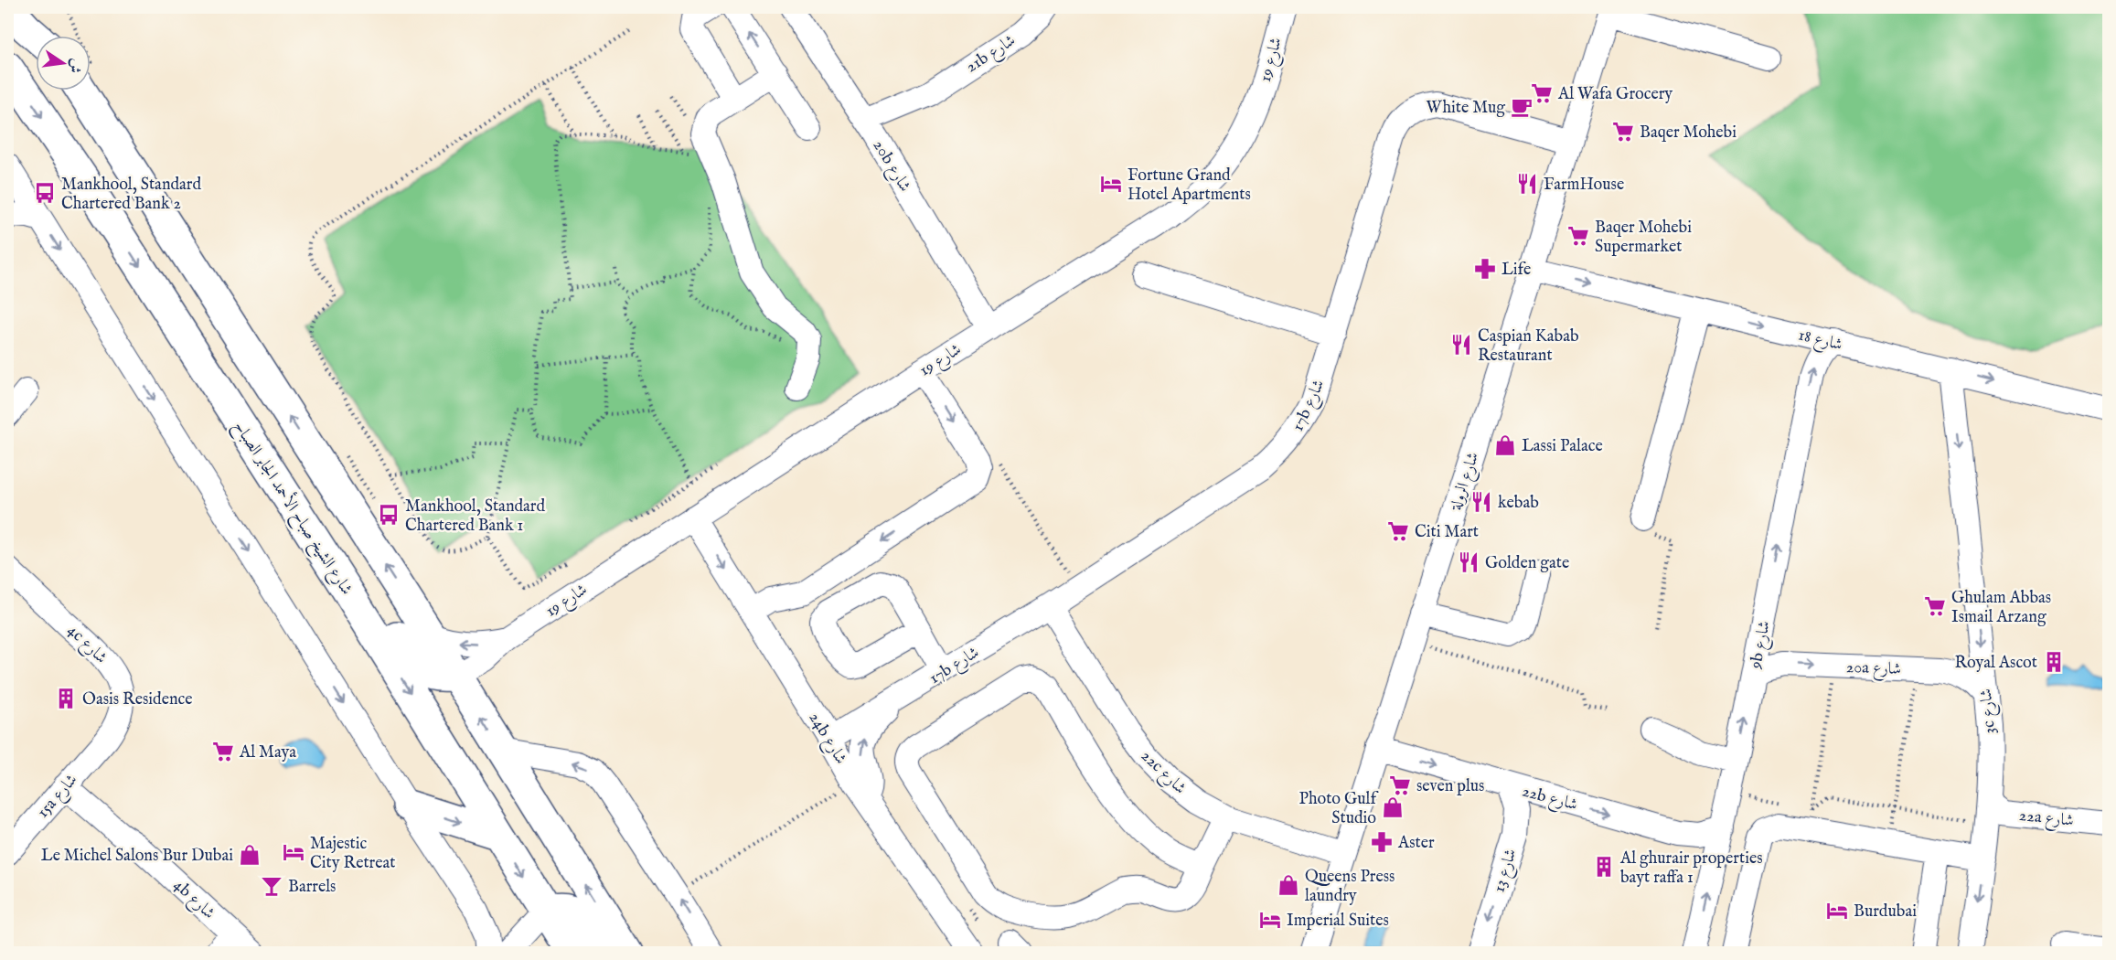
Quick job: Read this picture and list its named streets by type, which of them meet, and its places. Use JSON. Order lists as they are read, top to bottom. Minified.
{"streets":{"main road":["شارع الشيخ صباح الأحمد الجابر الصباح"],"street":["21b شارع","شارع 19","20b شارع","شارع 18","17b شارع","شارع الرولة","4c شارع","9b شارع","20a شارع","3c شارع","24b شارع","22c شارع","15a شارع","22b شارع","22a شارع","شارع 13","4b شارع"]},"crossings":[["21b شارع","20b شارع"],["شارع 19","20b شارع"],["شارع 19","24b شارع"],["شارع 18","شارع الرولة"],["شارع 18","9b شارع"],["شارع 18","3c شارع"],["17b شارع","شارع الرولة"],["17b شارع","24b شارع"],["17b شارع","22c شارع"],["شارع الرولة","22c شارع"],["شارع الرولة","22b شارع"],["4c شارع","15a شارع"],["9b شارع","20a شارع"],["9b شارع","22b شارع"],["20a شارع","3c شارع"],["3c شارع","22a شارع"],["15a شارع","4b شارع"],["22b شارع","شارع 13"]],"one_way":["شارع 18","3c شارع","22b شارع","شارع 13"],"places":{"supermarket":["Al Wafa Grocery","Baqer Mohebi","Baqer Mohebi Supermarket","Citi Mart","Ghulam Abbas Ismail Arzang","Al Maya","seven plus"],"cafe":["White Mug"],"hotel":["Fortune Grand Hotel Apartments","Majestic City Retreat","Burdubai","Imperial Suites"],"restaurant":["FarmHouse","Caspian Kabab Restaurant","kebab","Golden gate"],"bus stop":["Mankhool, Standard Chartered Bank 2","Mankhool, Standard Chartered Bank 1"],"pharmacy":["Life","Aster"],"shop":["Lassi Palace","Photo Gulf Studio","Le Michel Salons Bur Dubai","Queens Press laundry"],"building":["Royal Ascot","Oasis Residence","Al ghurair properties bayt raffa 1"],"bar":["Barrels"]},"north":"right"}
